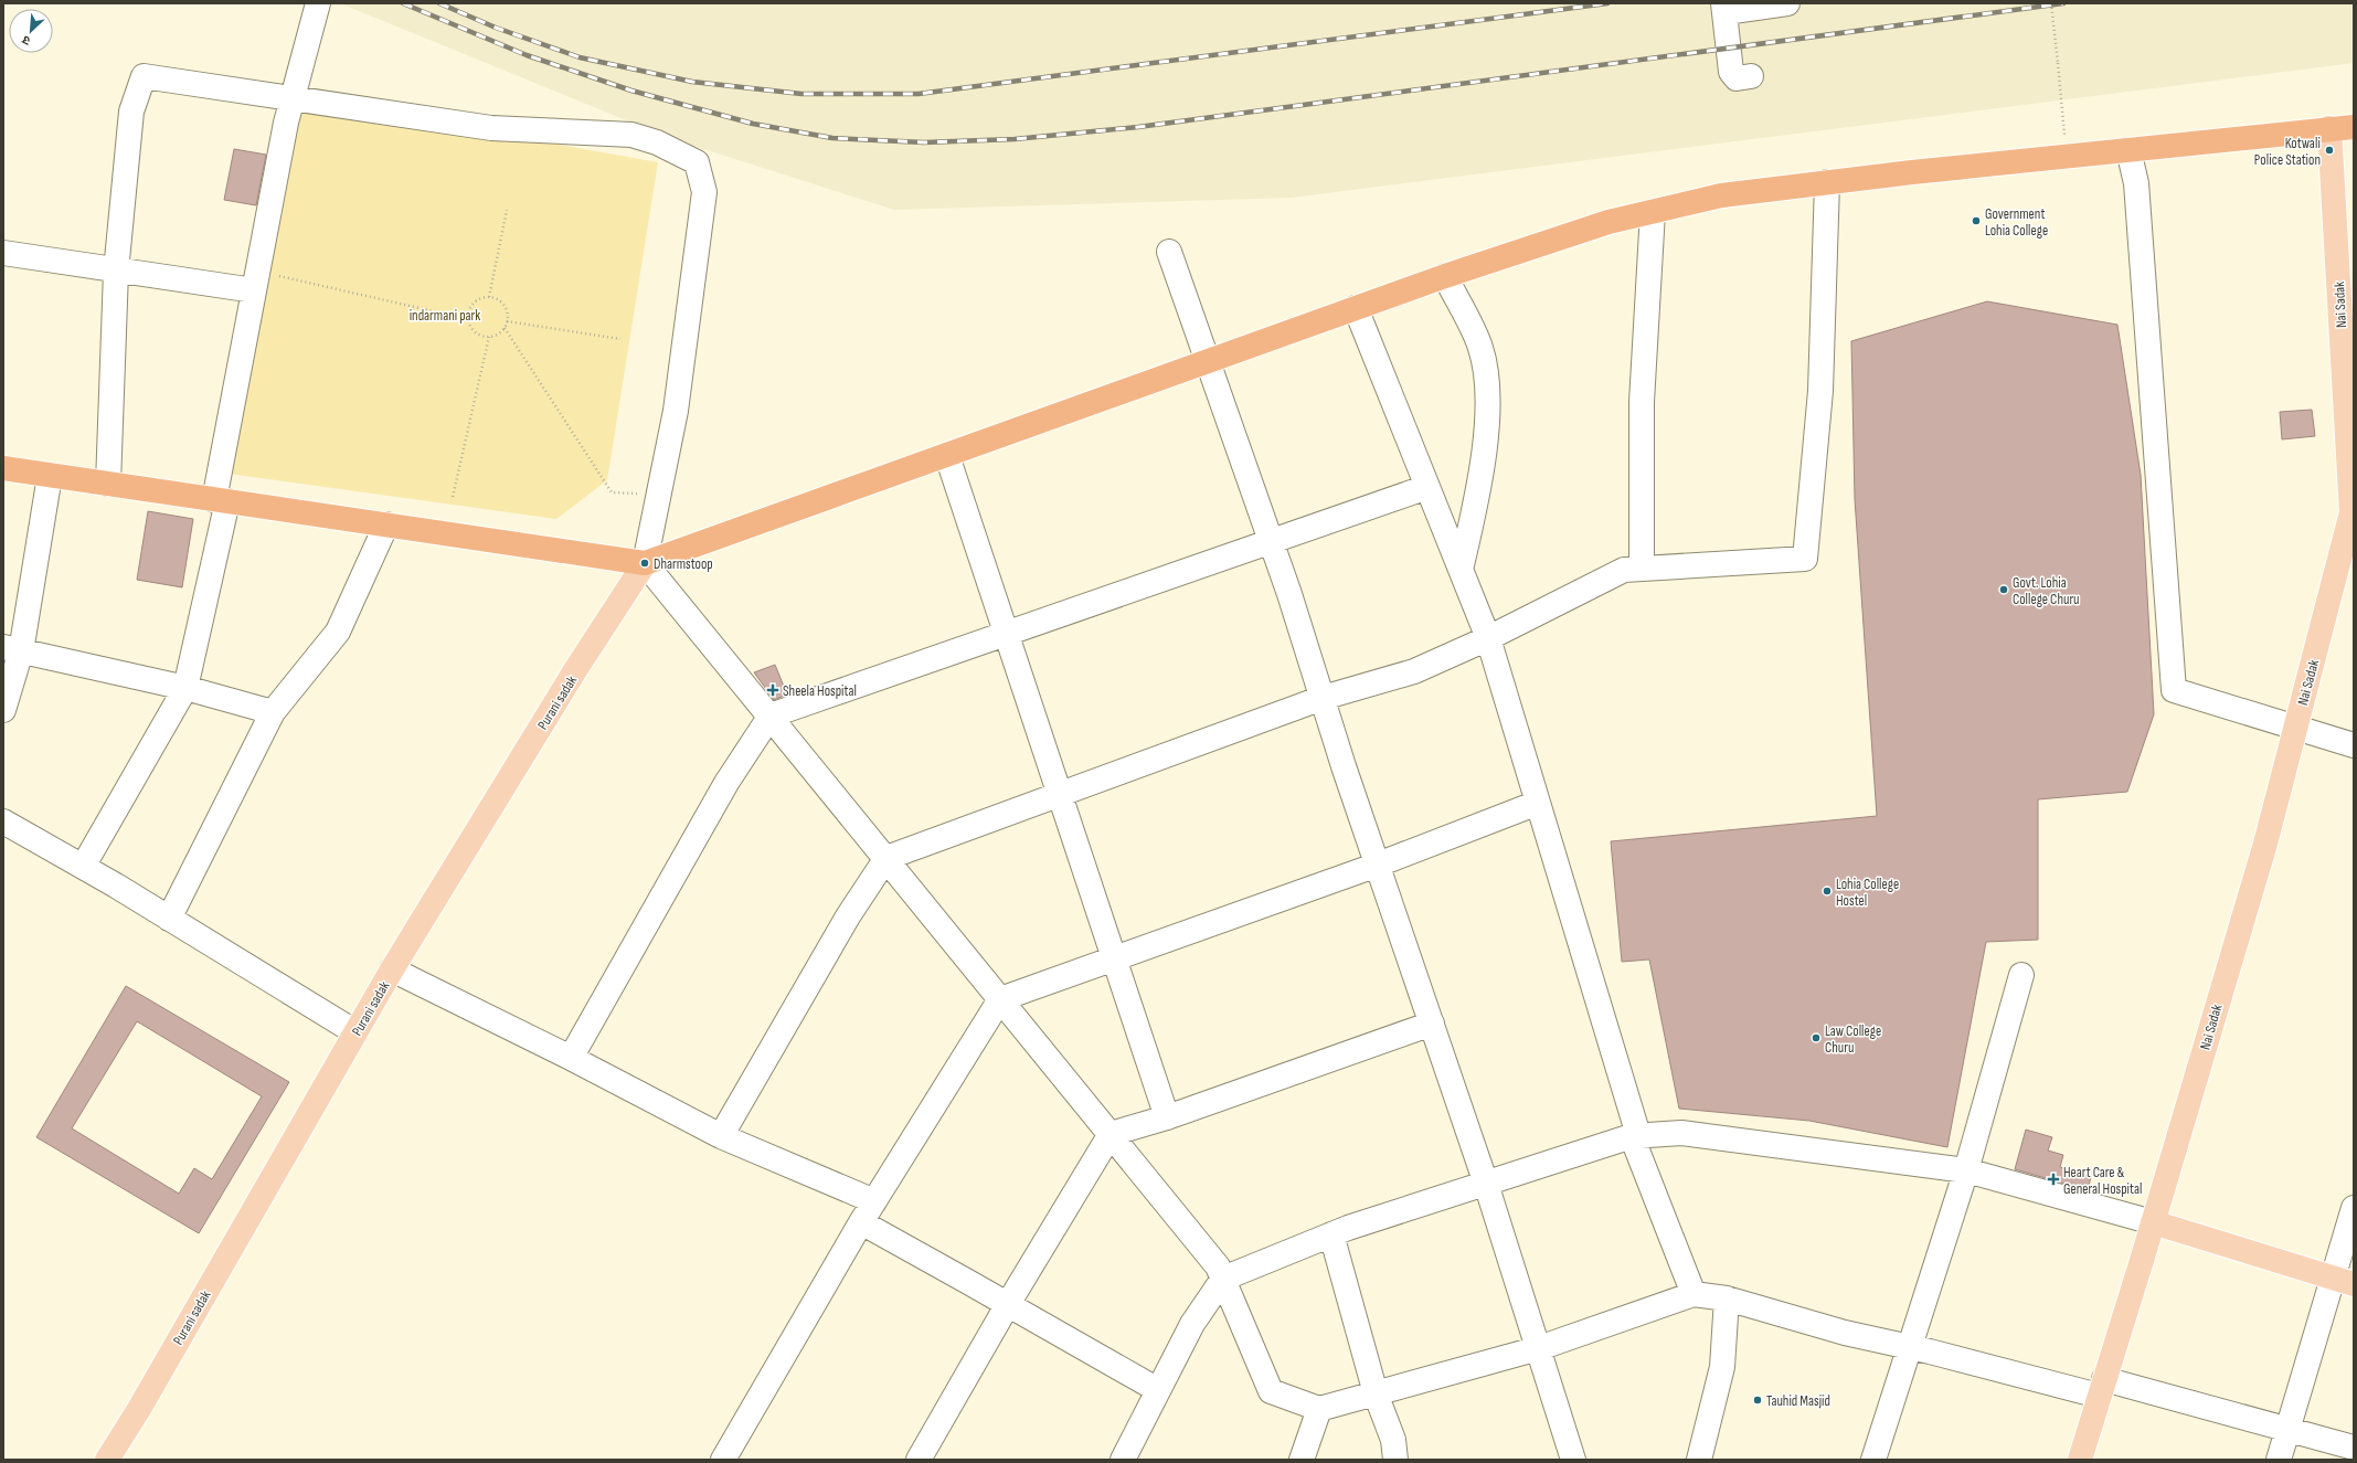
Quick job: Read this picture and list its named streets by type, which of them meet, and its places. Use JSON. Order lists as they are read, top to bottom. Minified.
{"streets":{"main road":["Nai Sadak","Purani sadak"]},"parks":["indarmani park"],"places":{"other":["Kotwali Police Station","Government Lohia College","Dharmstoop","Govt. Lohia College Churu","Lohia College Hostel","Law College Churu","Tauhid Masjid"],"health":["Sheela Hospital","Heart Care & General Hospital"]},"north":"bottom left"}
